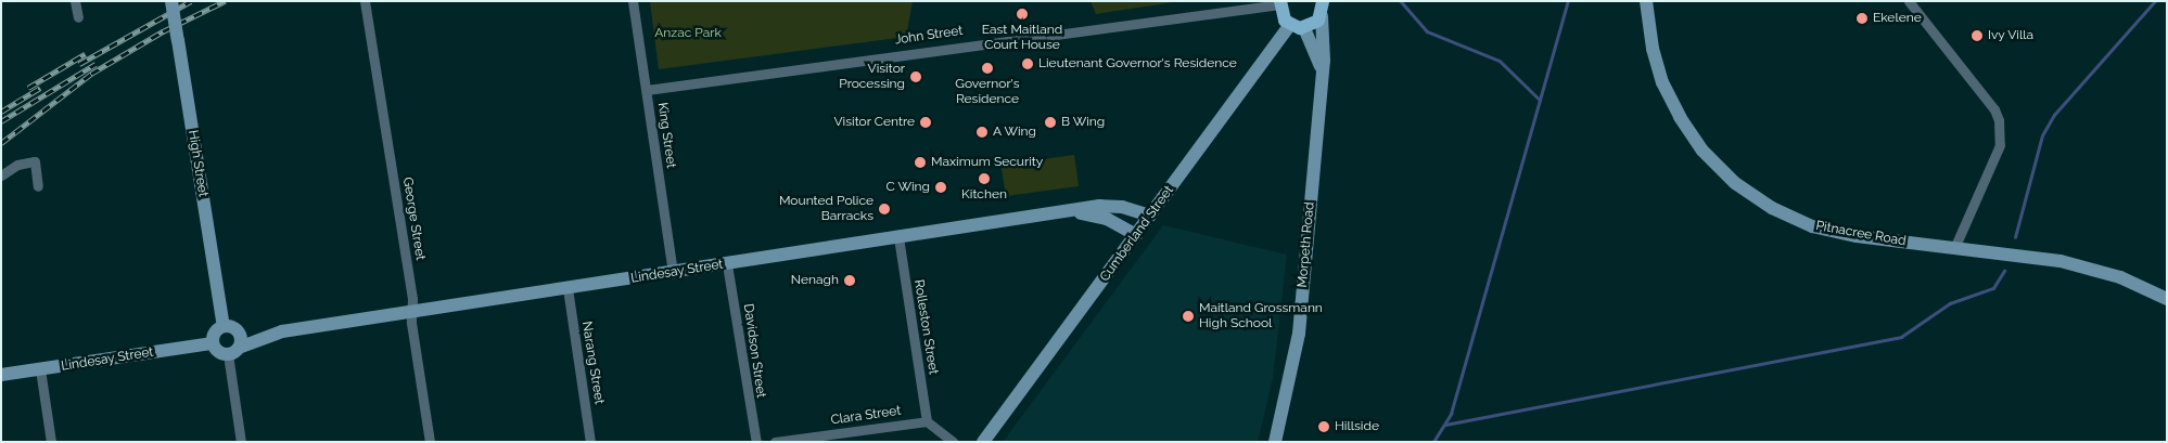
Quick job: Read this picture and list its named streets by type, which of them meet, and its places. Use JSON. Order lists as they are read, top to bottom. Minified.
{"streets":{"main road":["High Street","Cumberland Street","Pitnacree Road","Morpeth Road","Lindesay Street"],"street":["John Street","King Street","George Street","Rolleston Street","Davidson Street","Narang Street","Clara Street"]},"crossings":[["John Street","King Street"],["King Street","Lindesay Street"],["High Street","Lindesay Street"],["George Street","Lindesay Street"],["Cumberland Street","Lindesay Street"],["Lindesay Street","Rolleston Street"],["Lindesay Street","Davidson Street"],["Lindesay Street","Narang Street"],["Rolleston Street","Clara Street"]],"parks":["Anzac Park"],"places":["East Maitland Court House","Ekelene","Ivy Villa","Lieutenant Governor's Residence","Governor's Residence","Visitor Processing","Visitor Centre","B Wing","A Wing","Maximum Security","Kitchen","C Wing","Mounted Police Barracks","Nenagh","Maitland Grossmann High School","Hillside"]}
